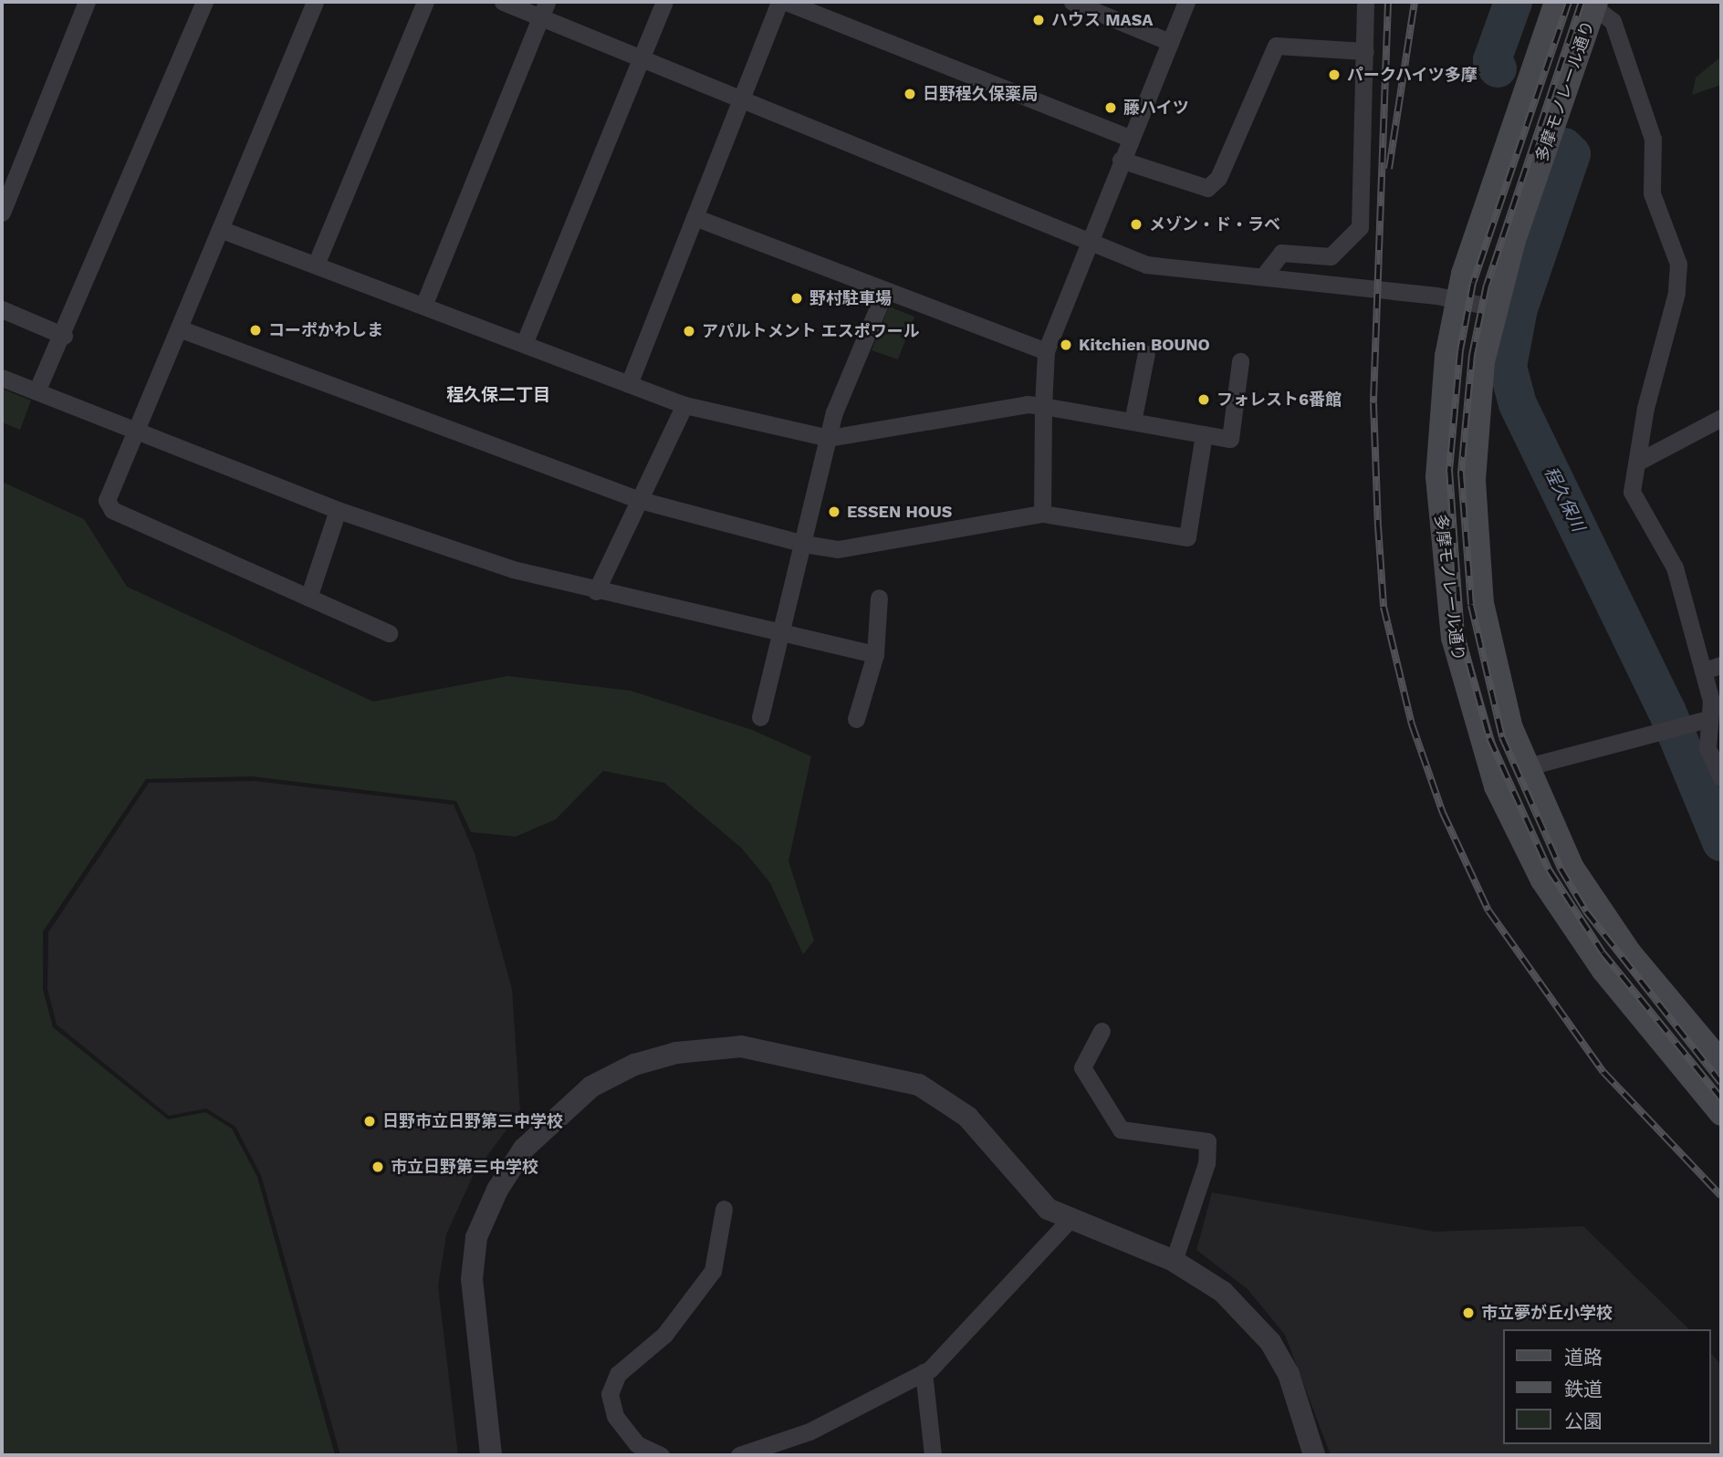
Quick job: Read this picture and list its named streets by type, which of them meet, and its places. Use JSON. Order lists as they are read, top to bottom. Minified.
{"streets":{"main road":["多摩モノレール通り"]},"districts":["程久保二丁目"],"water":["程久保川"],"places":["ハウス MASA","パークハイツ多摩","日野程久保薬局","藤ハイツ","メゾン・ド・ラベ","野村駐車場","コーポかわしま","アパルトメント エスポワール","Kitchien BOUNO","フォレスト6番館","ESSEN HOUS","日野市立日野第三中学校","市立日野第三中学校","市立夢が丘小学校"],"legend":["道路","鉄道","公園"]}
